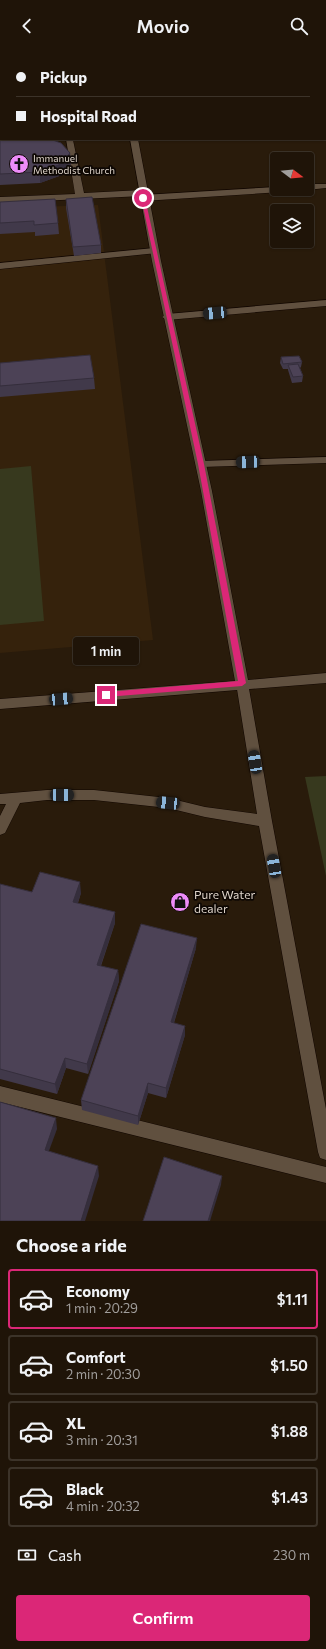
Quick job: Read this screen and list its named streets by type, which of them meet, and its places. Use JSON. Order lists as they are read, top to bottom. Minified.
{"places":{"church":["Immanuel Methodist Church"],"shop":["Pure Water dealer"]},"north":"right","page":{"header":"Movio","banner":["Pickup","Hospital Road"],"bubble":"1 min","heading":"Choose a ride","list":[{"name":"Economy","note":"1 min · 20:29","value":"$1.11"},{"name":"Comfort","note":"2 min · 20:30","value":"$1.50"},{"name":"XL","note":"3 min · 20:31","value":"$1.88"},{"name":"Black","note":"4 min · 20:32","value":"$1.43"}],"pay":["Cash","230 m"],"buttons":"Confirm"}}
